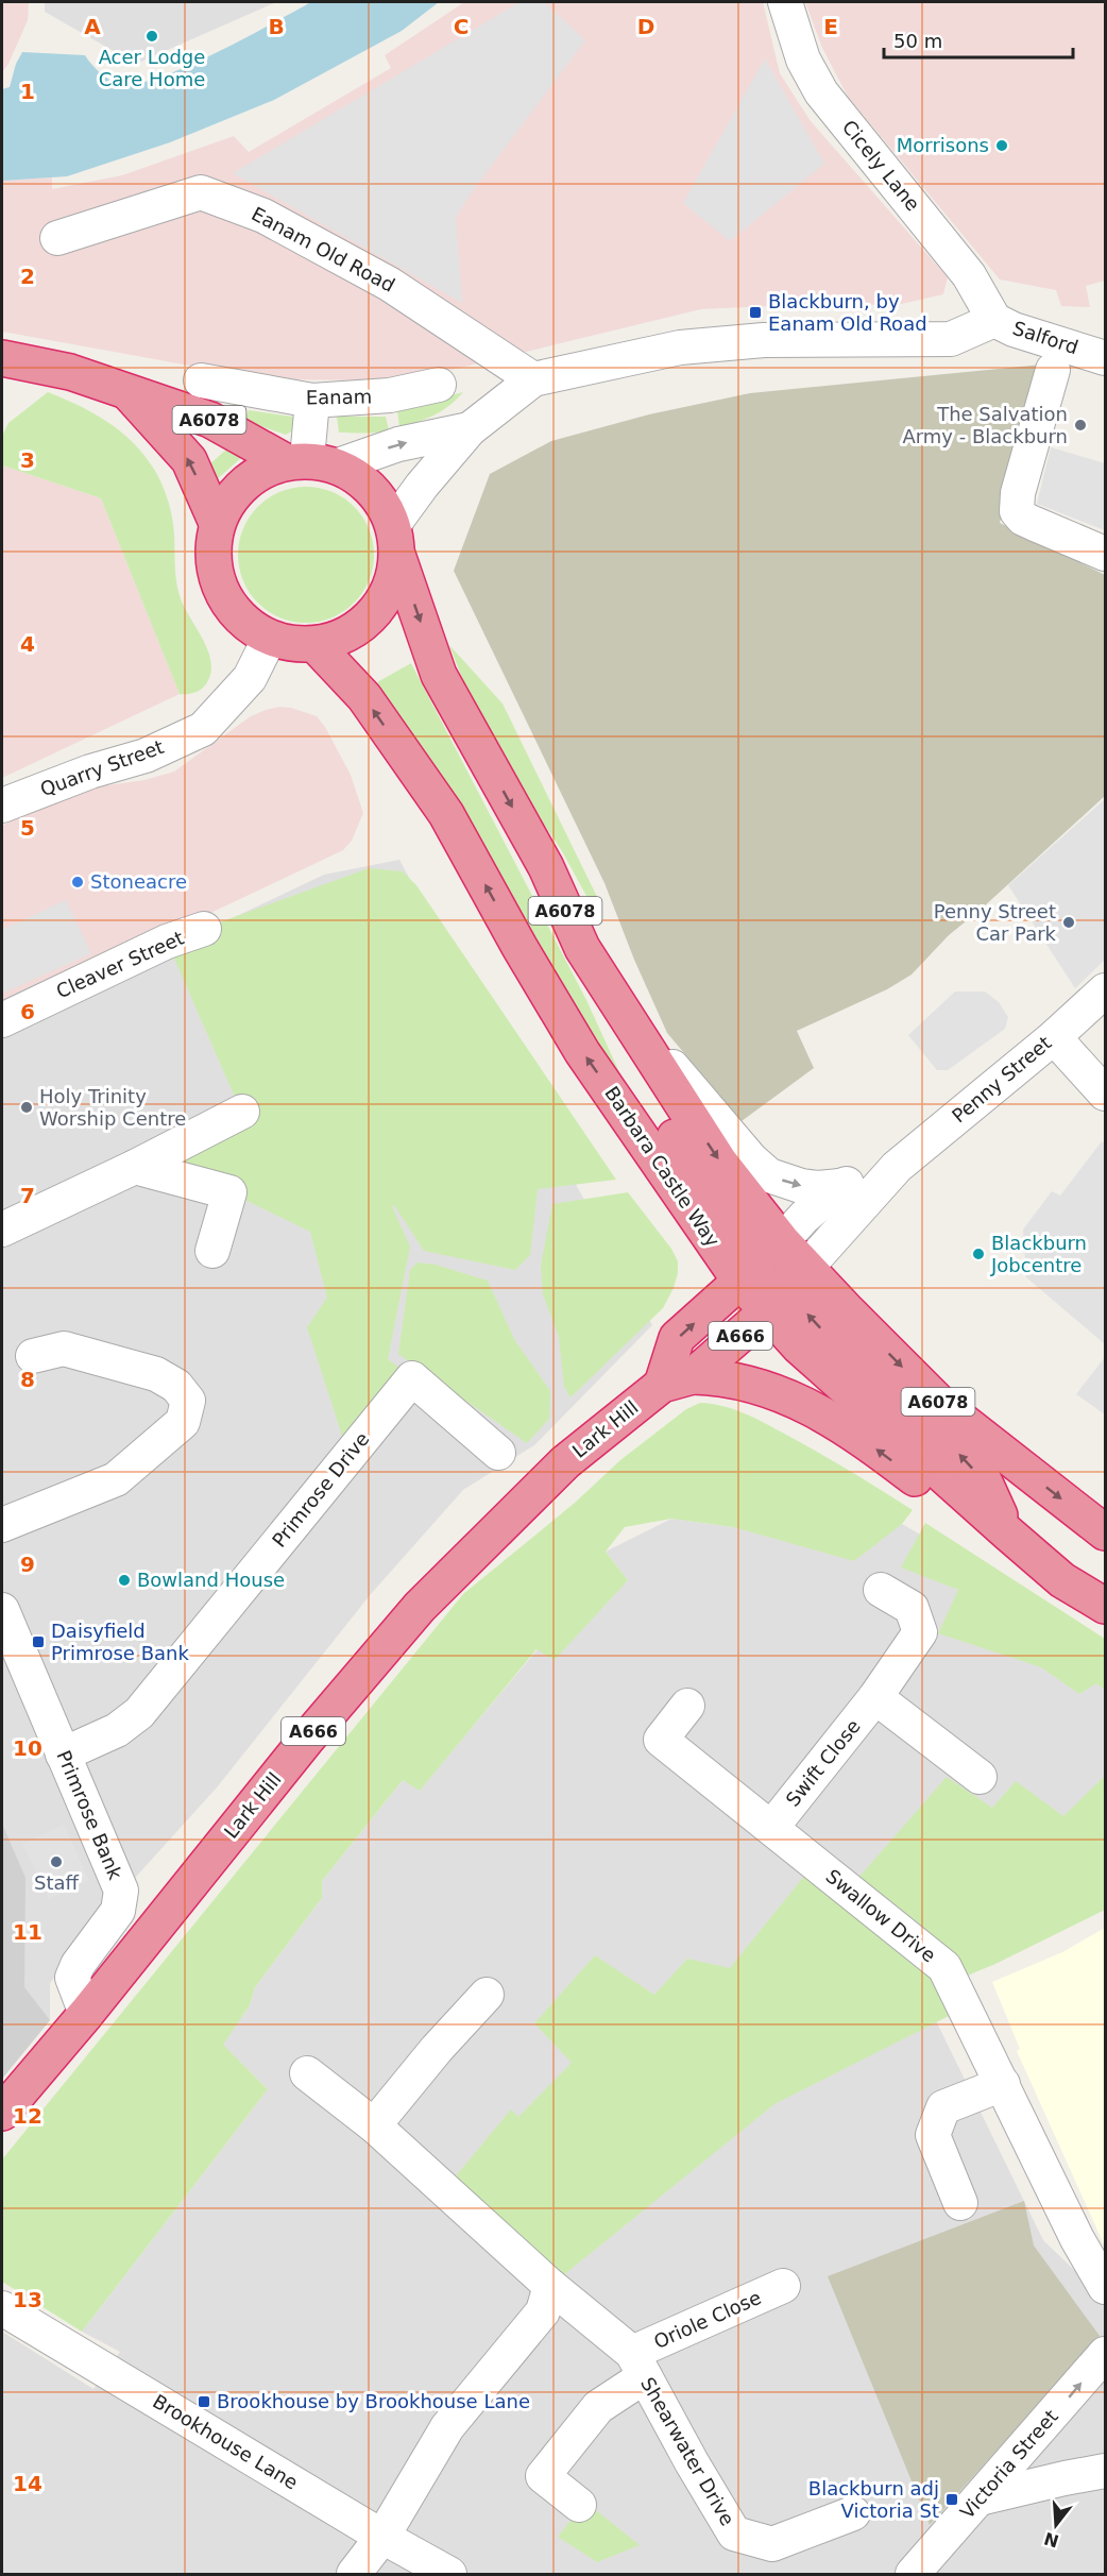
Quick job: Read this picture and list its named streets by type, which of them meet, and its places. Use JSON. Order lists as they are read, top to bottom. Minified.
{"streets":{"highway":["A6078","Barbara Castle Way","A666","Lark Hill"],"street":["Cicely Lane","Eanam Old Road","Salford","Eanam","Quarry Street","Cleaver Street","Penny Street","Primrose Drive","Swift Close","Primrose Bank","Swallow Drive","Oriole Close","Brookhouse Lane","Shearwater Drive","Victoria Street"]},"crossings":[["Cicely Lane","Salford"],["Eanam Old Road","Salford"],["A6078","Quarry Street"],["A6078","Barbara Castle Way"],["Quarry Street","Barbara Castle Way"],["Penny Street","Barbara Castle Way"],["Penny Street","A666"],["Penny Street","Lark Hill"],["Barbara Castle Way","A666"],["Barbara Castle Way","Lark Hill"],["A666","Lark Hill"],["Lark Hill","Primrose Bank"],["Primrose Drive","Primrose Bank"],["Swift Close","Swallow Drive"],["Oriole Close","Shearwater Drive"]],"places":{"other":["Acer Lodge Care Home","Morrisons","The Salvation Army - Blackburn","Stoneacre","Penny Street Car Park","Holy Trinity Worship Centre","Blackburn Jobcentre","Bowland House","Staff"],"transit":["Blackburn, by Eanam Old Road","Daisyfield Primrose Bank","Brookhouse by Brookhouse Lane","Blackburn adj Victoria St"]},"scale_bar":"50 m","north":"bottom","grid":{"columns":["A","B","C","D","E"],"rows":["1","2","3","4","5","6","7","8","9","10","11","12","13","14"]}}
